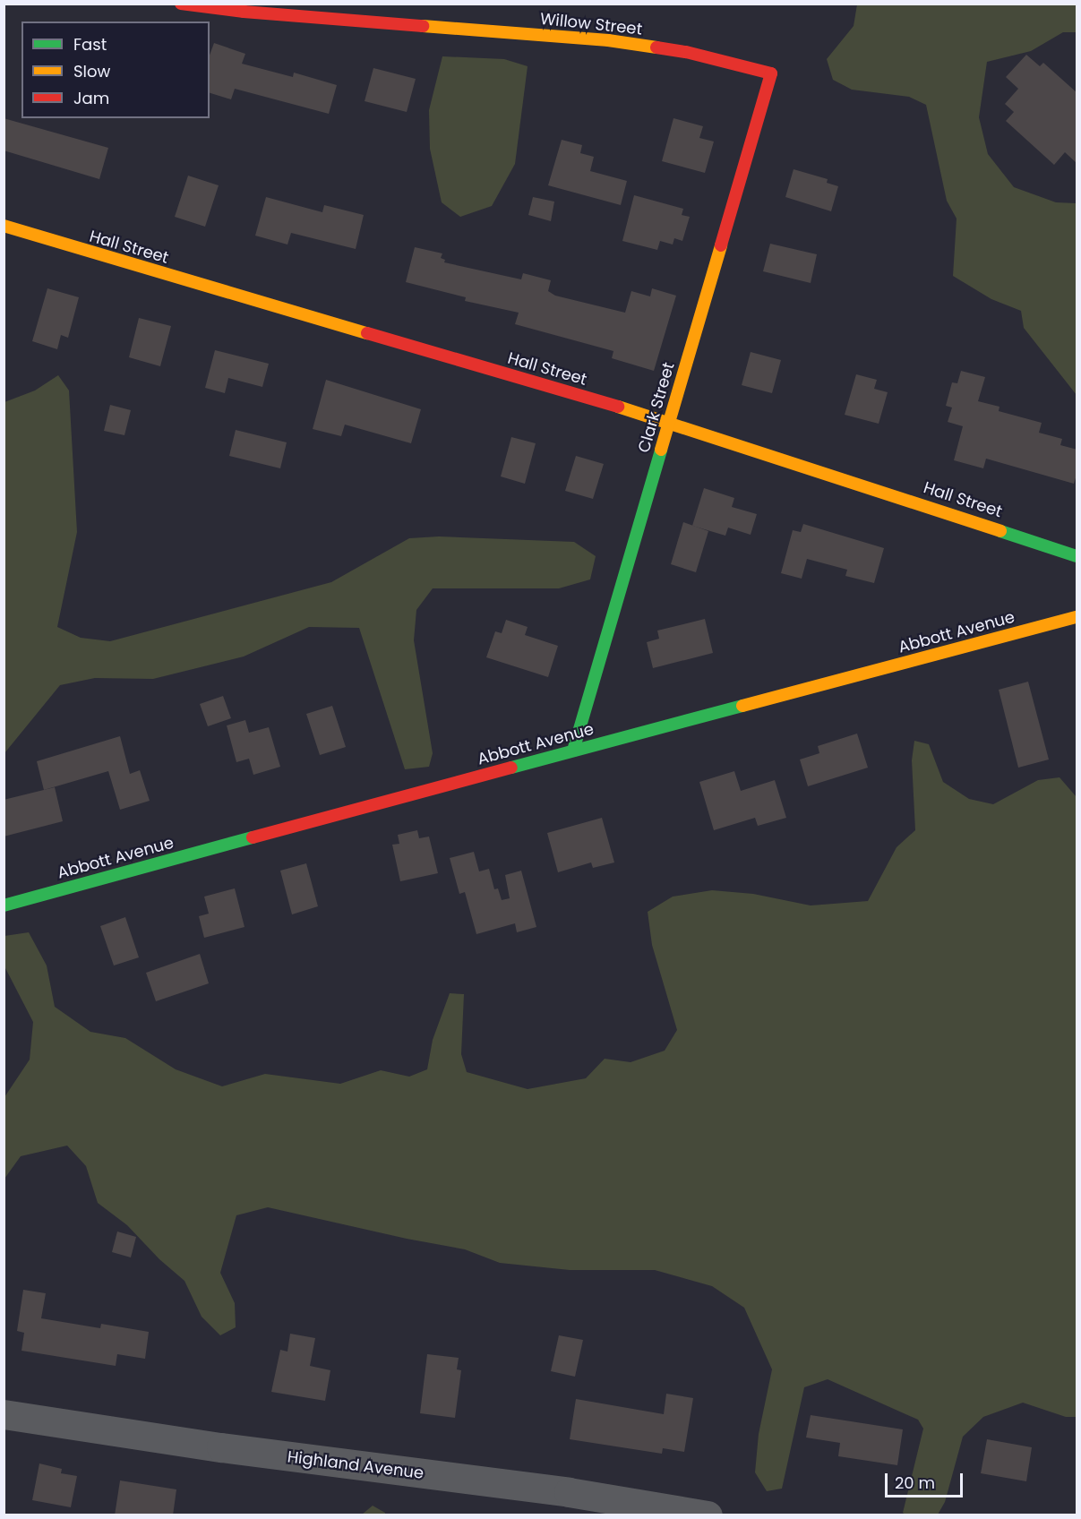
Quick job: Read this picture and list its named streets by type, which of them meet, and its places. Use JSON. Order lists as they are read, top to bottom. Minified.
{"streets":{"street":["Willow Street","Hall Street","Clark Street","Abbott Avenue","Highland Avenue"]},"crossings":[["Willow Street","Clark Street"],["Hall Street","Clark Street"],["Clark Street","Abbott Avenue"]],"legend":["Fast","Slow","Jam"],"scale_bar":"20 m"}
